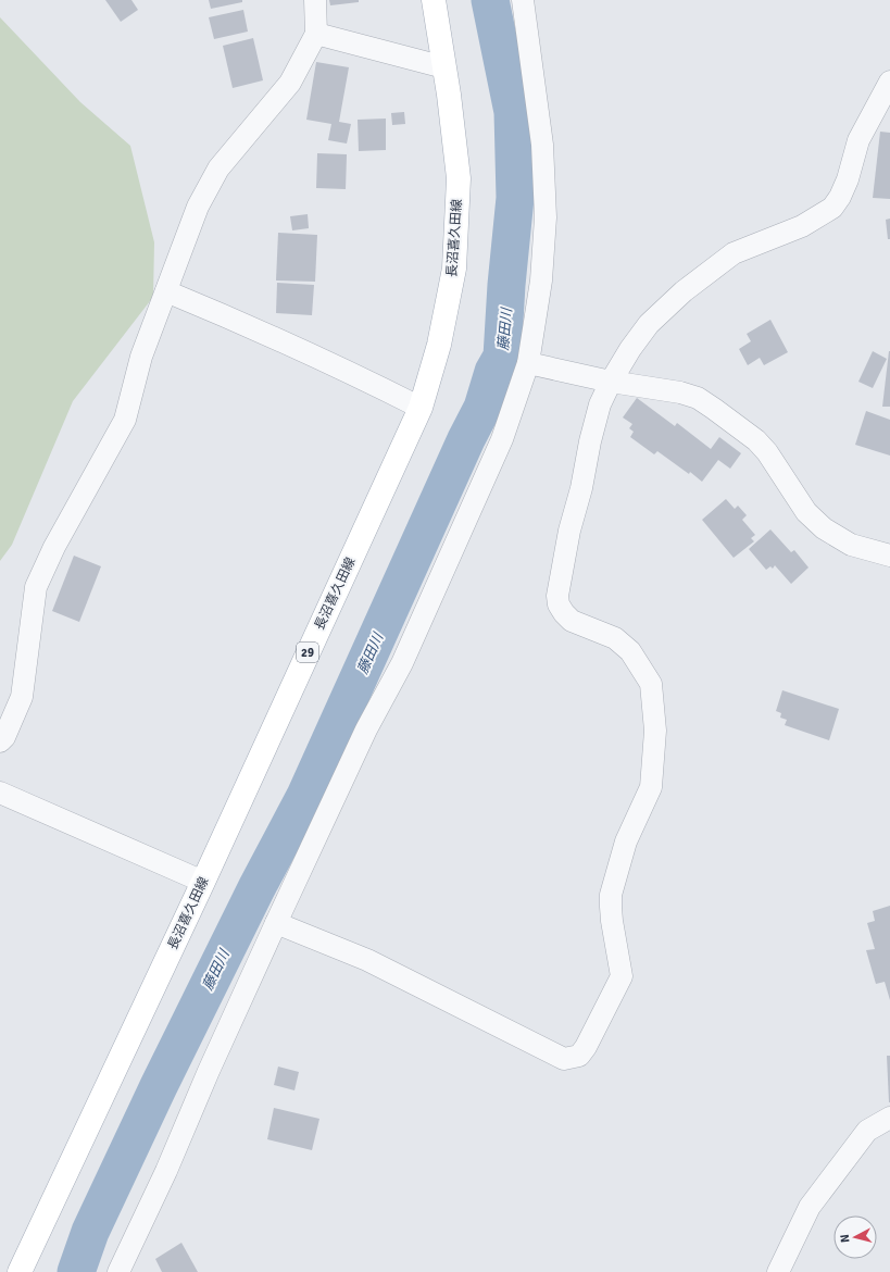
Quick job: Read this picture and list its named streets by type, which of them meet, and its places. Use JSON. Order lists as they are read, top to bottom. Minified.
{"streets":{"main road":["長沼喜久田線","29"]},"water":["藤田川"],"north":"left"}
